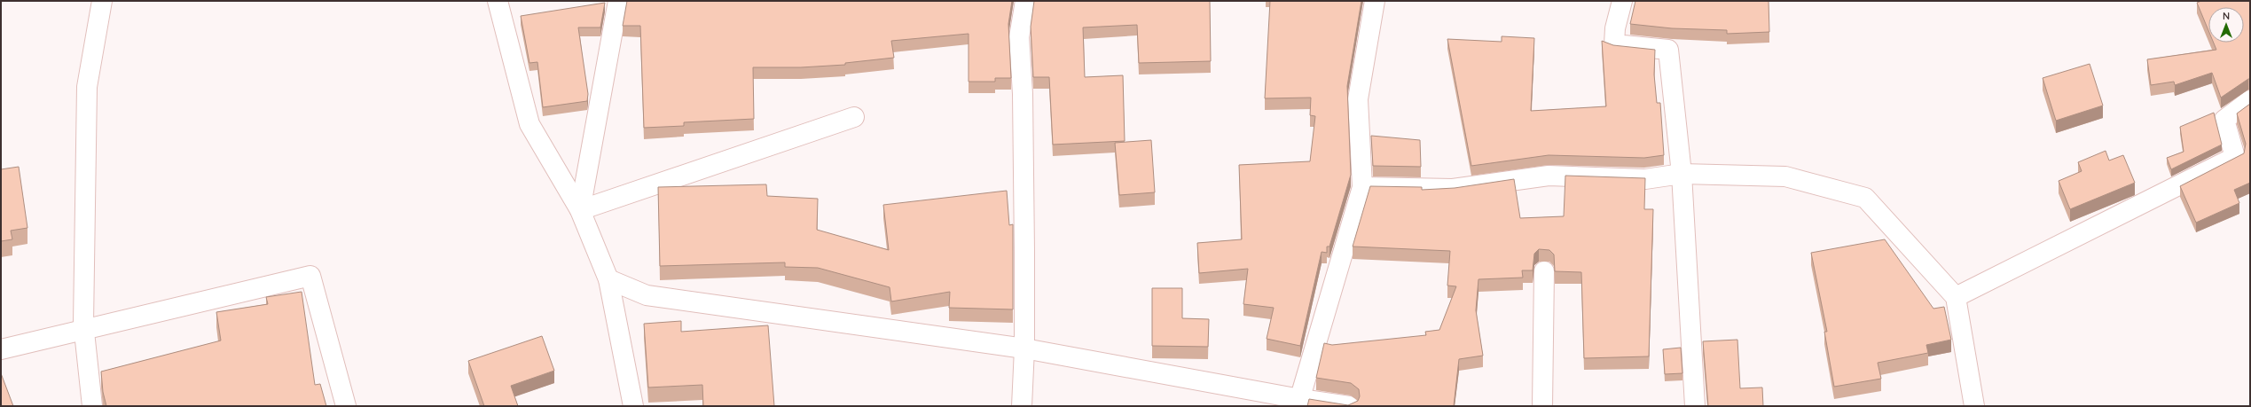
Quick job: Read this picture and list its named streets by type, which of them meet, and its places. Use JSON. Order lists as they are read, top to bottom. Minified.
{"north":"top"}
